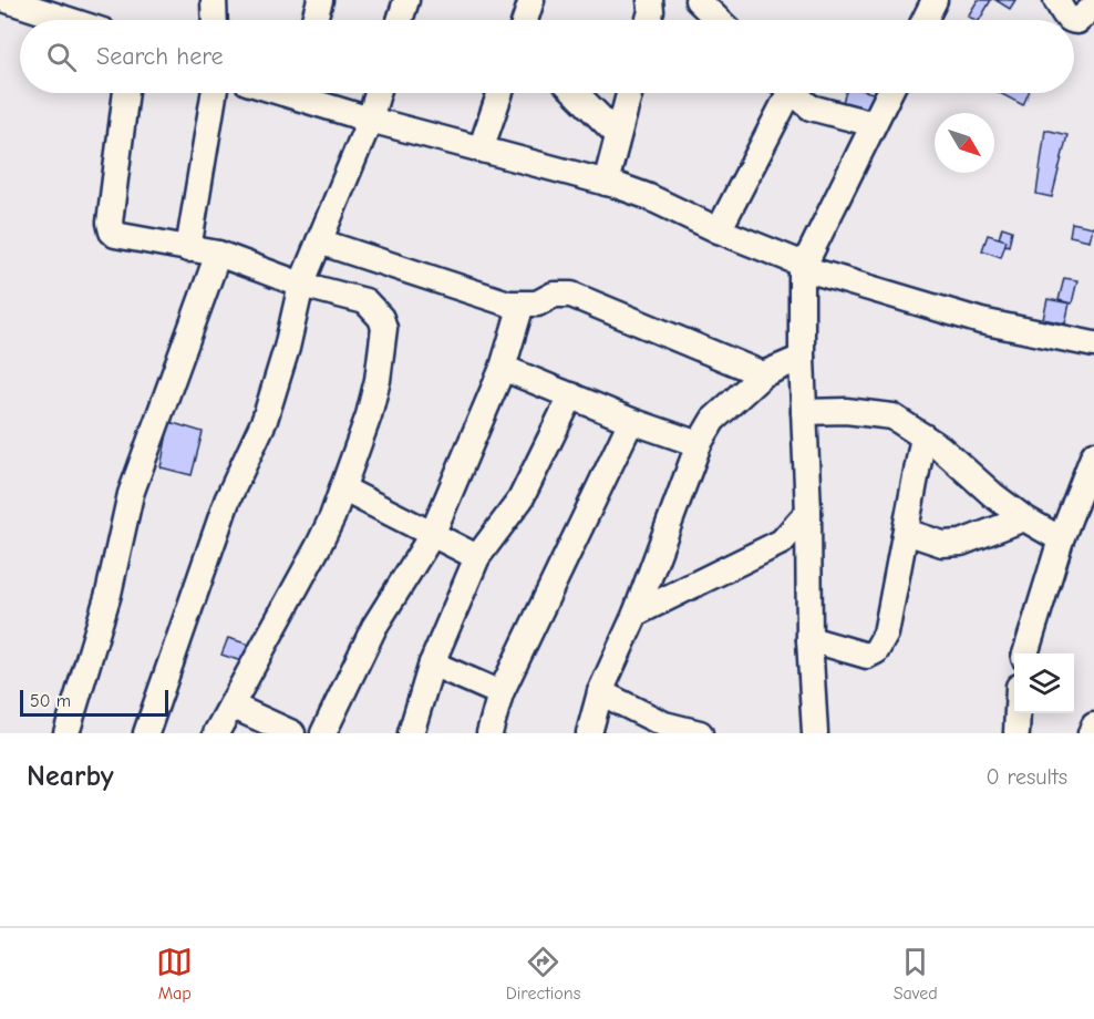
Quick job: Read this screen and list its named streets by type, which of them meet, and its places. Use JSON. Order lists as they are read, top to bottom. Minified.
{"scale_bar":"50 m","north":"bottom right","page":{"search":"Search here","scale":"50 m","heading":["Nearby","0 results"],"nav":["Map","Directions","Saved"]}}
